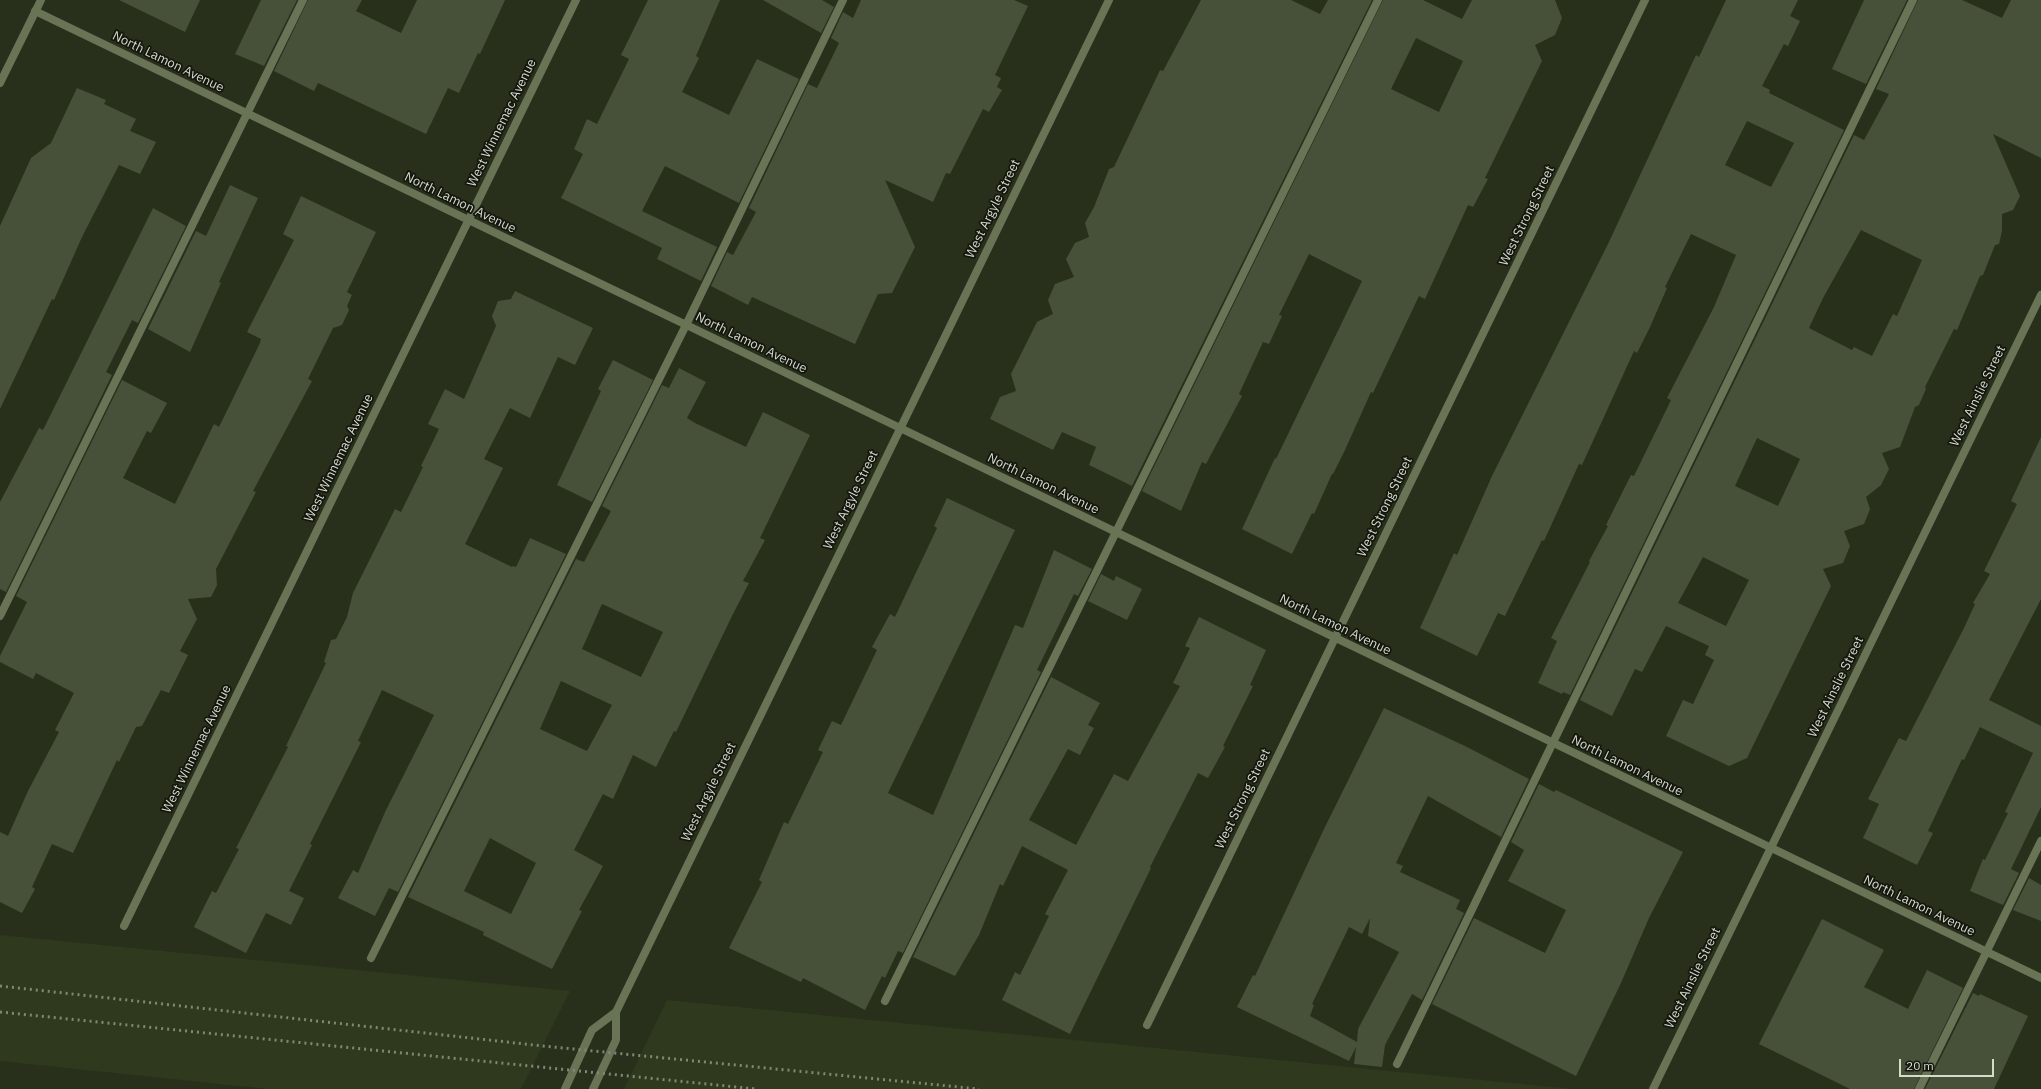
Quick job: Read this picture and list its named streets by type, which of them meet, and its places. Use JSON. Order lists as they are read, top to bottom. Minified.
{"streets":{"street":["North Lamon Avenue","West Winnemac Avenue","West Argyle Street","West Strong Street","West Ainslie Street"]},"crossings":[["North Lamon Avenue","West Winnemac Avenue"],["North Lamon Avenue","West Argyle Street"],["North Lamon Avenue","West Strong Street"],["North Lamon Avenue","West Ainslie Street"]],"scale_bar":"20 m"}
